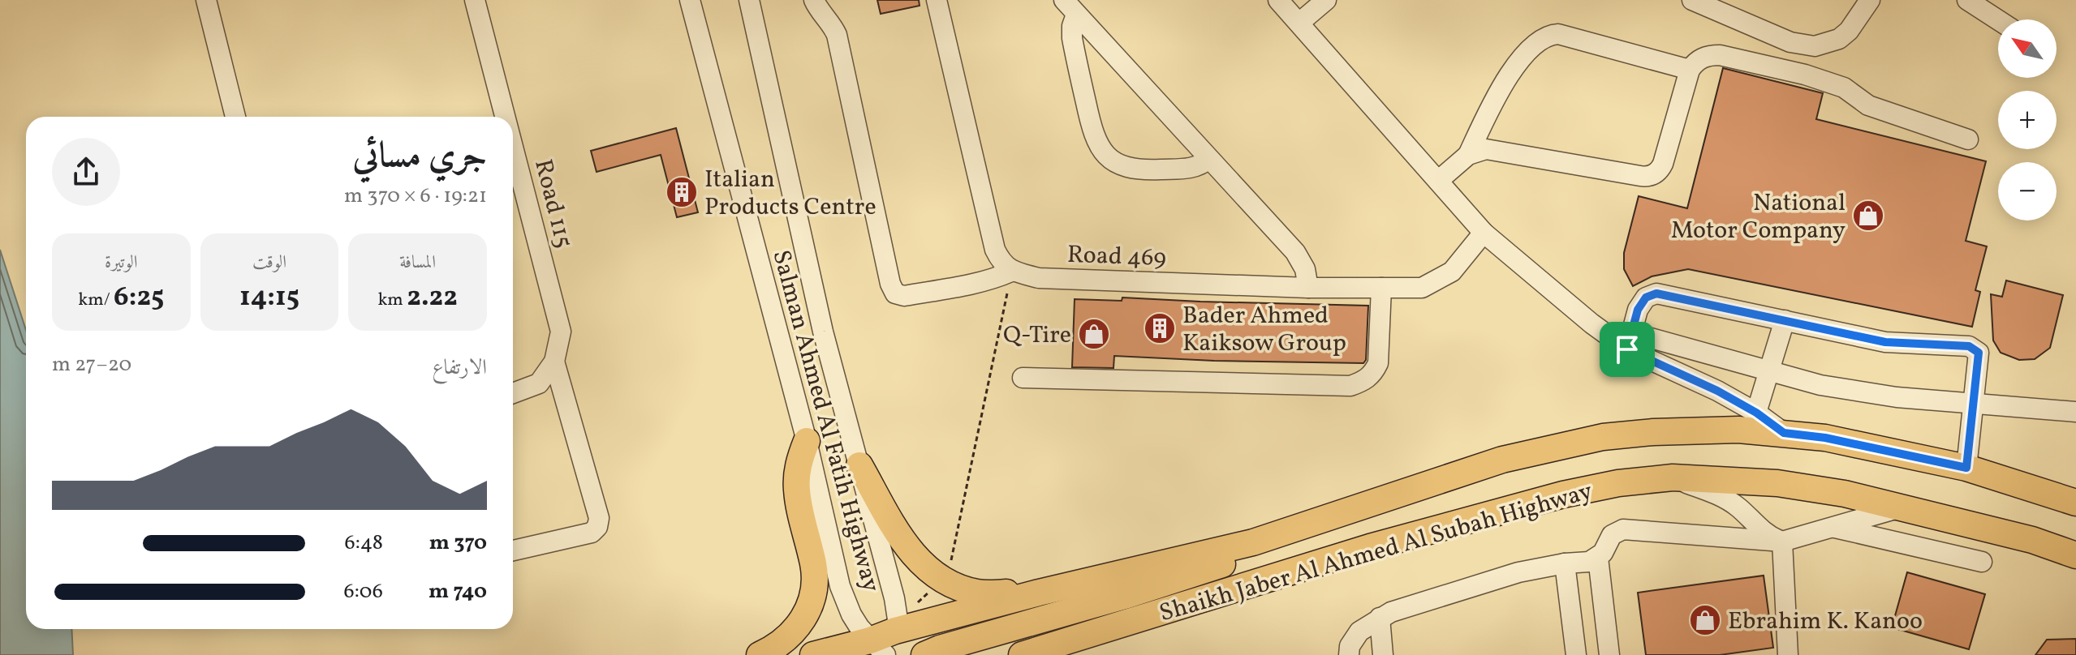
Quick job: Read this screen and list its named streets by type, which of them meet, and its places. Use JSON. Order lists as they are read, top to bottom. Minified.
{"streets":{"main road":["Shaikh Jaber Al Ahmed Al Subah Highway"],"street":["Road 115","Road 469","Salman Ahmed Al Fatih Highway"]},"crossings":[["Salman Ahmed Al Fatih Highway","Shaikh Jaber Al Ahmed Al Subah Highway"]],"places":{"building":["Italian Products Centre","Bader Ahmed Kaiksow Group"],"shop":["National Motor Company","Q-Tire","Ebrahim K. Kanoo"]},"north":"top left","page":{"map_buttons":["+","−"],"heading":["جري مسائي","19:21 · 6 × 370 m"],"stats":[["المسافة","2.22 km"],["الوقت","14:15"],["الوتيرة","6:25 /km"]],"chart":["الارتفاع","20–27 m"],"list":[{"name":"370 m","note":"6:48"},{"name":"740 m","note":"6:06"}]}}
